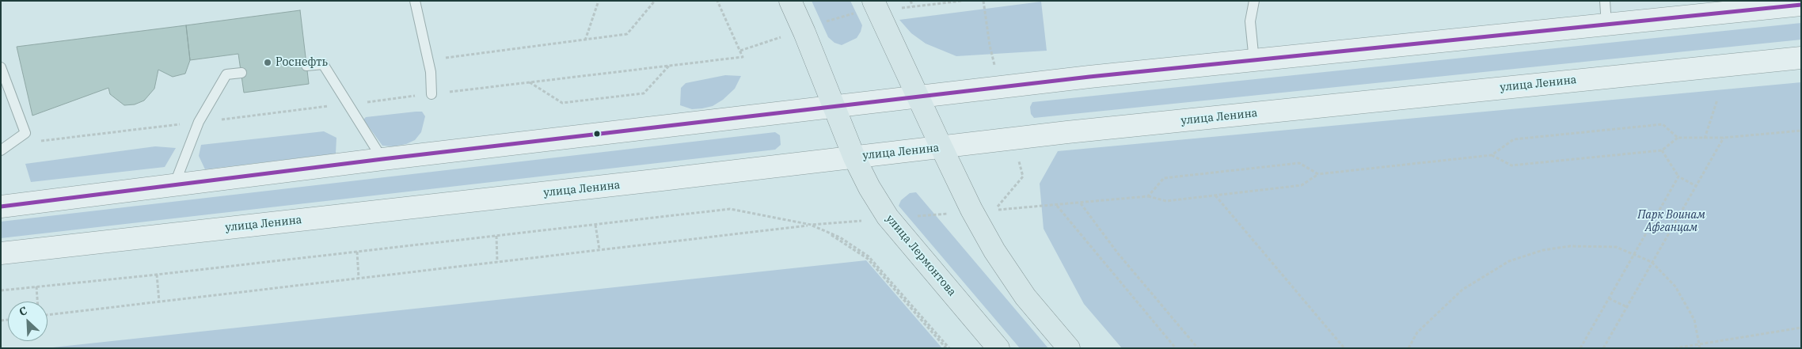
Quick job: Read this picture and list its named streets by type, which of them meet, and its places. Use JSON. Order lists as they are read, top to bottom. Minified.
{"streets":{"main road":["улица Ленина","улица Лермонтова"]},"crossings":[["улица Ленина","улица Лермонтова"]],"parks":["Парк Воинам Афганцам"],"places":["Роснефть"],"north":"top left"}
